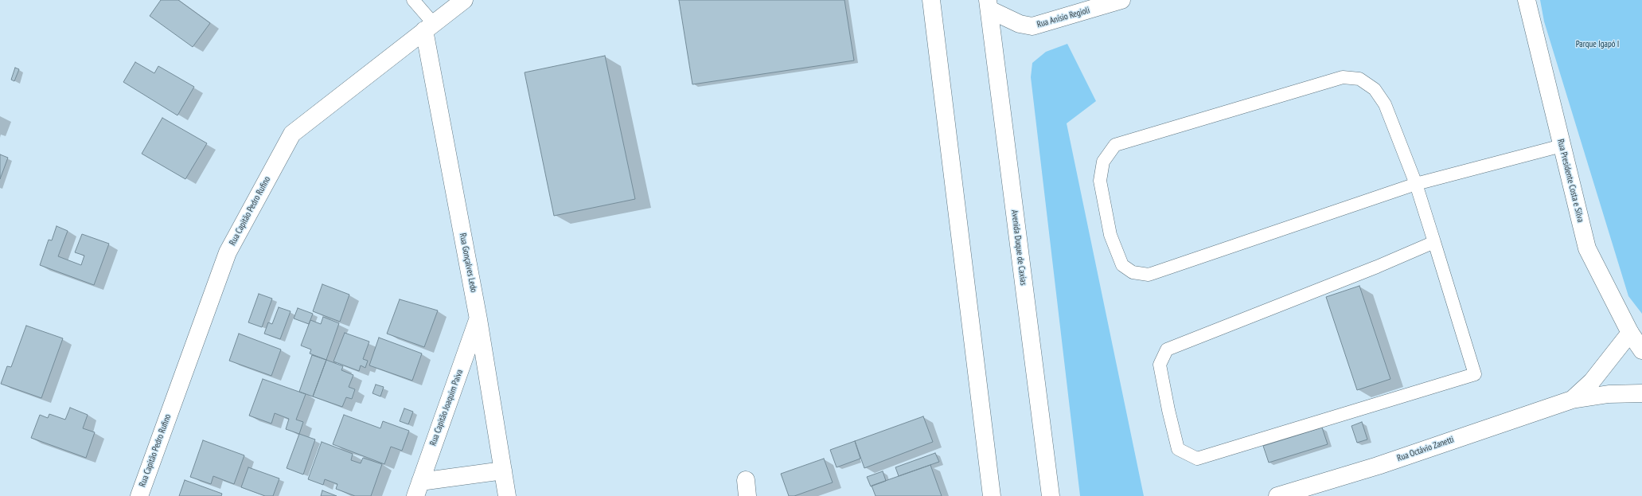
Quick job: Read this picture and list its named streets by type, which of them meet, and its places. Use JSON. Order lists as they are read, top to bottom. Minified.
{"streets":{"street":["Rua Anísio Regioli","Rua Presidente Costa e Silva","Rua Capitão Pedro Rufino","Avenida Duque de Caxias","Rua Gonçalves Ledo","Rua Capitão Joaquim Paiva","Rua Octávio Zanetti"]},"crossings":[["Rua Anísio Regioli","Avenida Duque de Caxias"],["Rua Presidente Costa e Silva","Rua Octávio Zanetti"],["Rua Capitão Pedro Rufino","Rua Gonçalves Ledo"],["Rua Gonçalves Ledo","Rua Capitão Joaquim Paiva"]],"parks":["Parque Igapó I"]}
